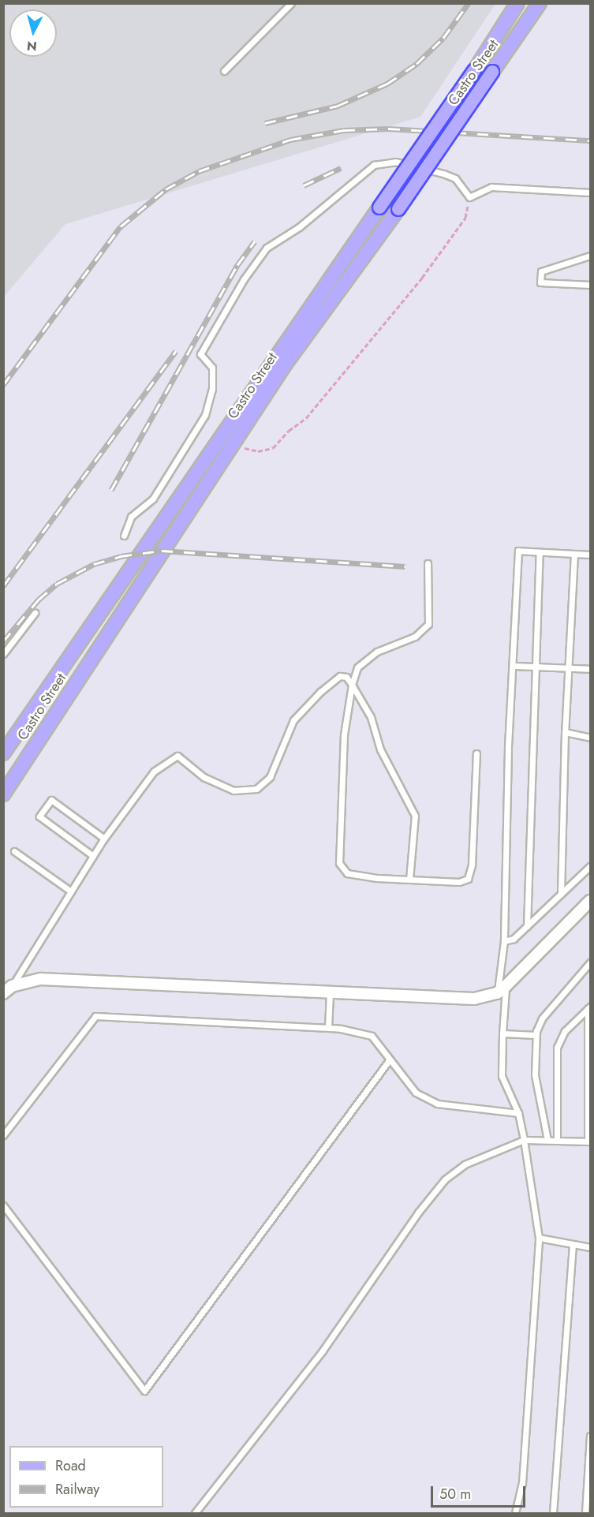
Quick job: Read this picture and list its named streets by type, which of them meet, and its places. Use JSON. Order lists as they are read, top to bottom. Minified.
{"streets":{"main road":["Castro Street"]},"legend":["Road","Railway"],"scale_bar":"50 m","north":"bottom"}
